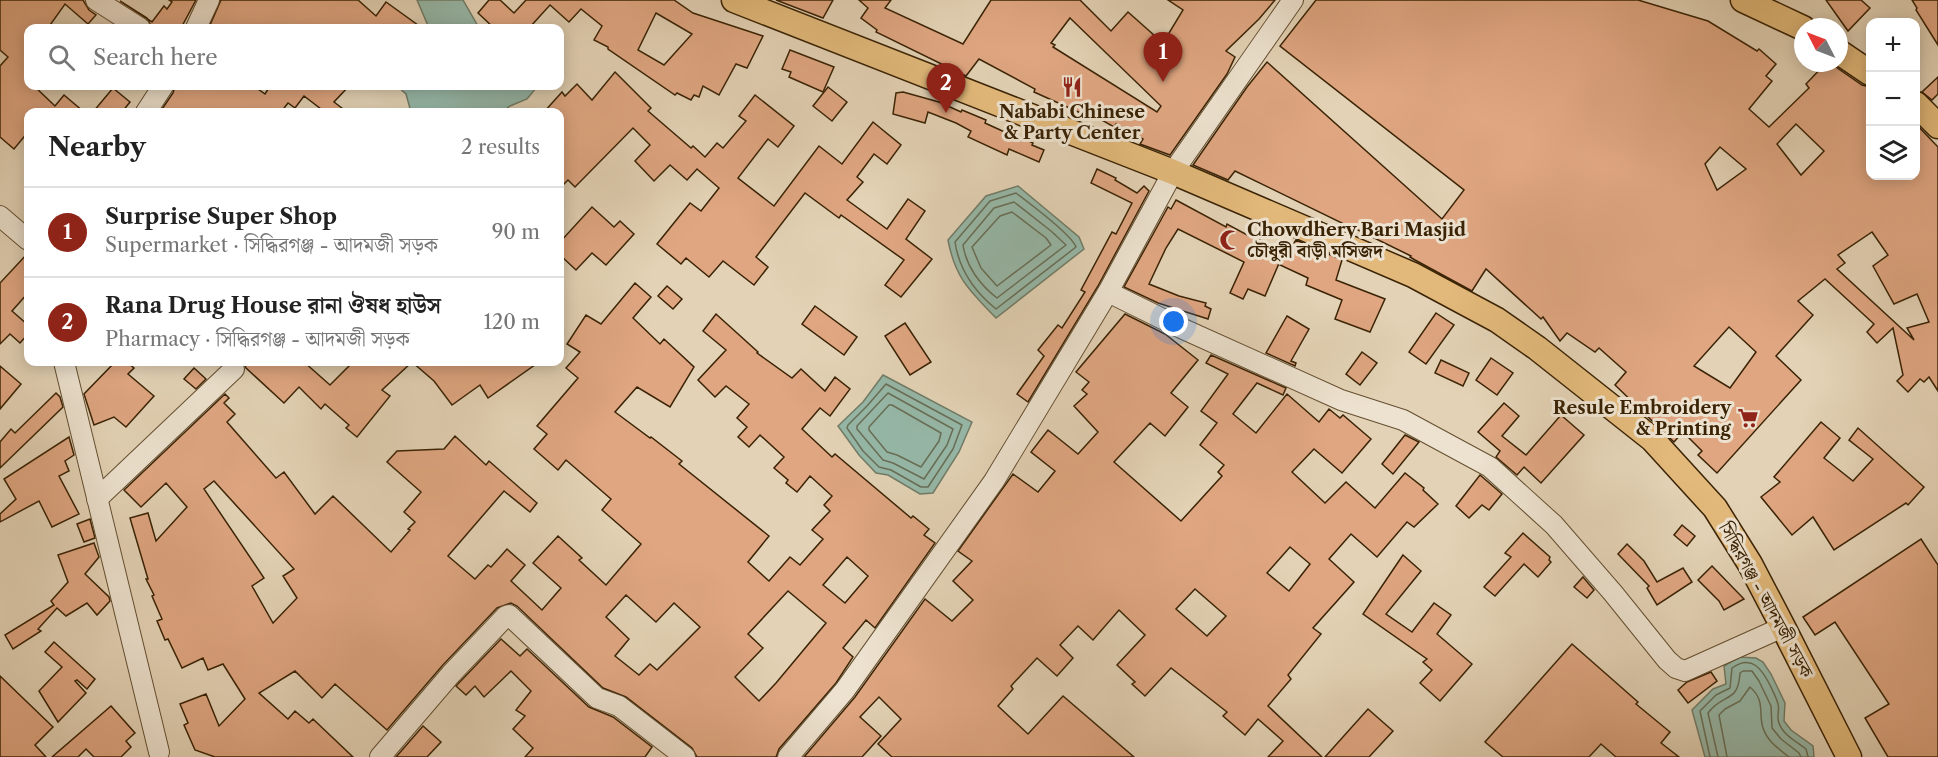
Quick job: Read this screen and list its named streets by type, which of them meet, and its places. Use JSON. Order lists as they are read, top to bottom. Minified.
{"streets":{"main road":["সিদ্ধিরগঞ্জ - আদমজী সড়ক"]},"places":{"restaurant":["Nababi Chinese & Party Center"],"mosque":["Chowdhery Bari Masjid চৌধুরী বাড়ী মসিজদ"],"supermarket":["Resule Embroidery & Printing"]},"north":"top left","page":{"map_buttons":["+","−"],"search":"Search here","pins":["1","2"],"heading":["Nearby","2 results"],"list":[{"mark":"1","name":"Surprise Super Shop","note":"Supermarket · সিদ্ধিরগঞ্জ - আদমজী সড়ক","value":"90 m"},{"mark":"2","name":"Rana Drug House রানা ঔষধ হাউস","note":"Pharmacy · সিদ্ধিরগঞ্জ - আদমজী সড়ক","value":"120 m"}]}}
